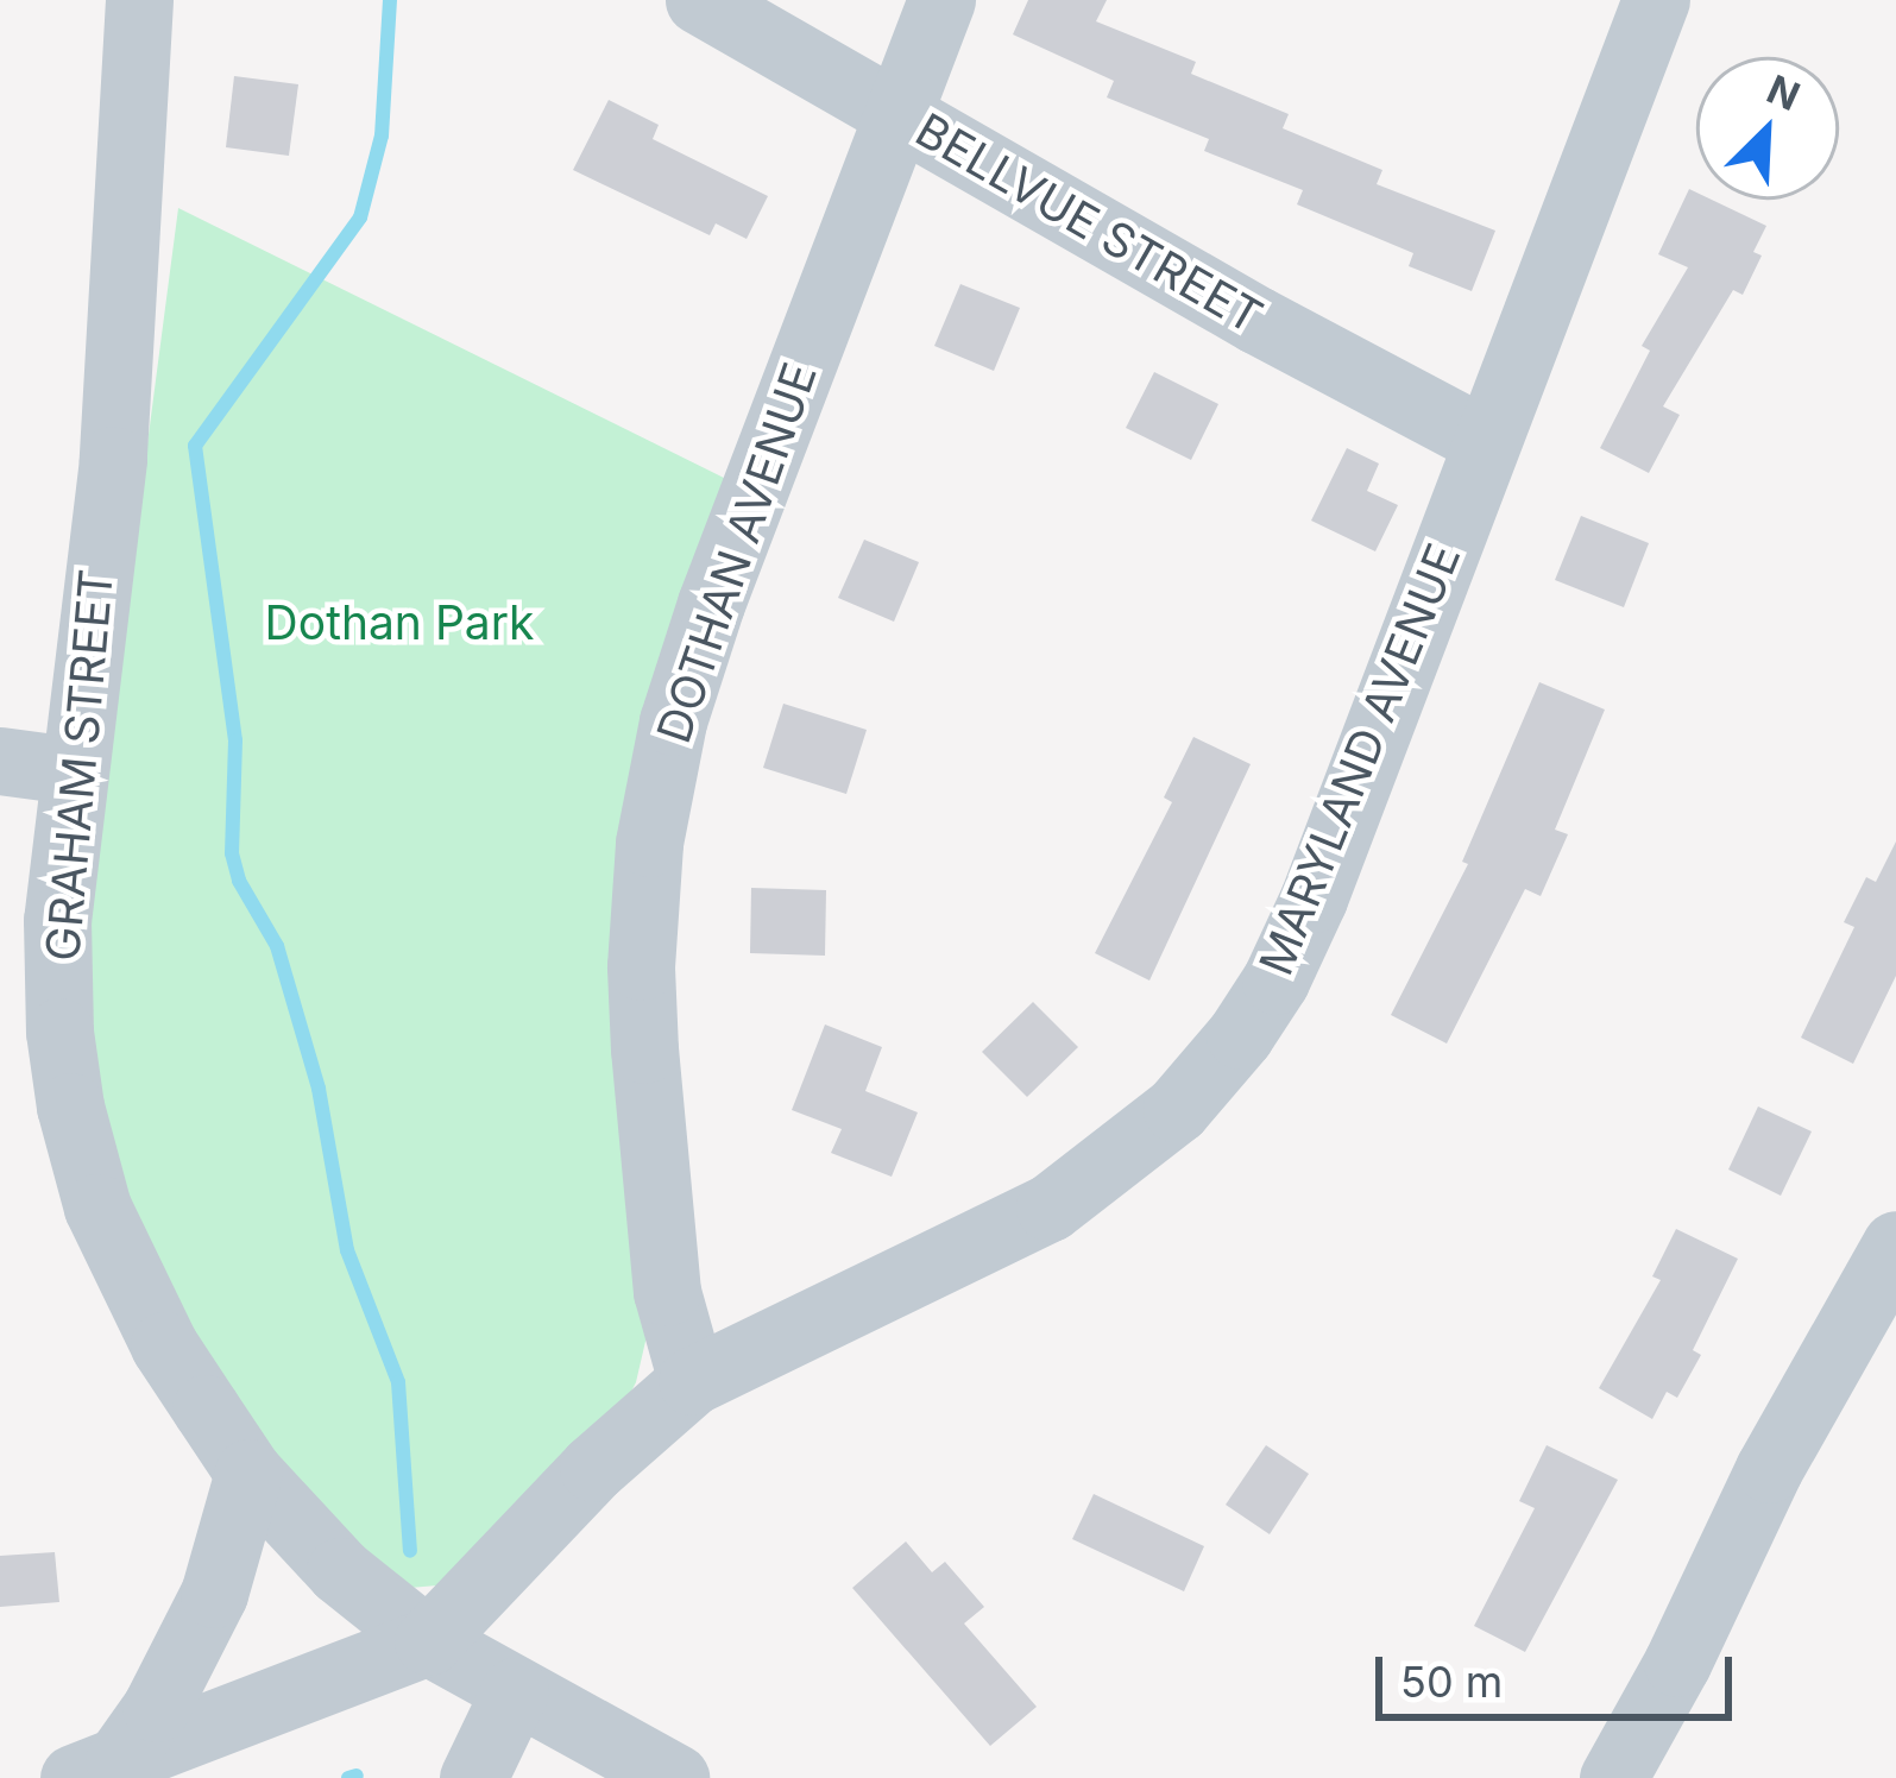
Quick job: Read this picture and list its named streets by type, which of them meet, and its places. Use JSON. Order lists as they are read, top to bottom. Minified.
{"streets":{"street":["BELLVUE STREET","DOTHAN AVENUE","MARYLAND AVENUE","GRAHAM STREET"]},"crossings":[["BELLVUE STREET","DOTHAN AVENUE"],["BELLVUE STREET","MARYLAND AVENUE"],["DOTHAN AVENUE","MARYLAND AVENUE"],["MARYLAND AVENUE","GRAHAM STREET"]],"parks":["Dothan Park"],"scale_bar":"50 m","north":"top right"}
